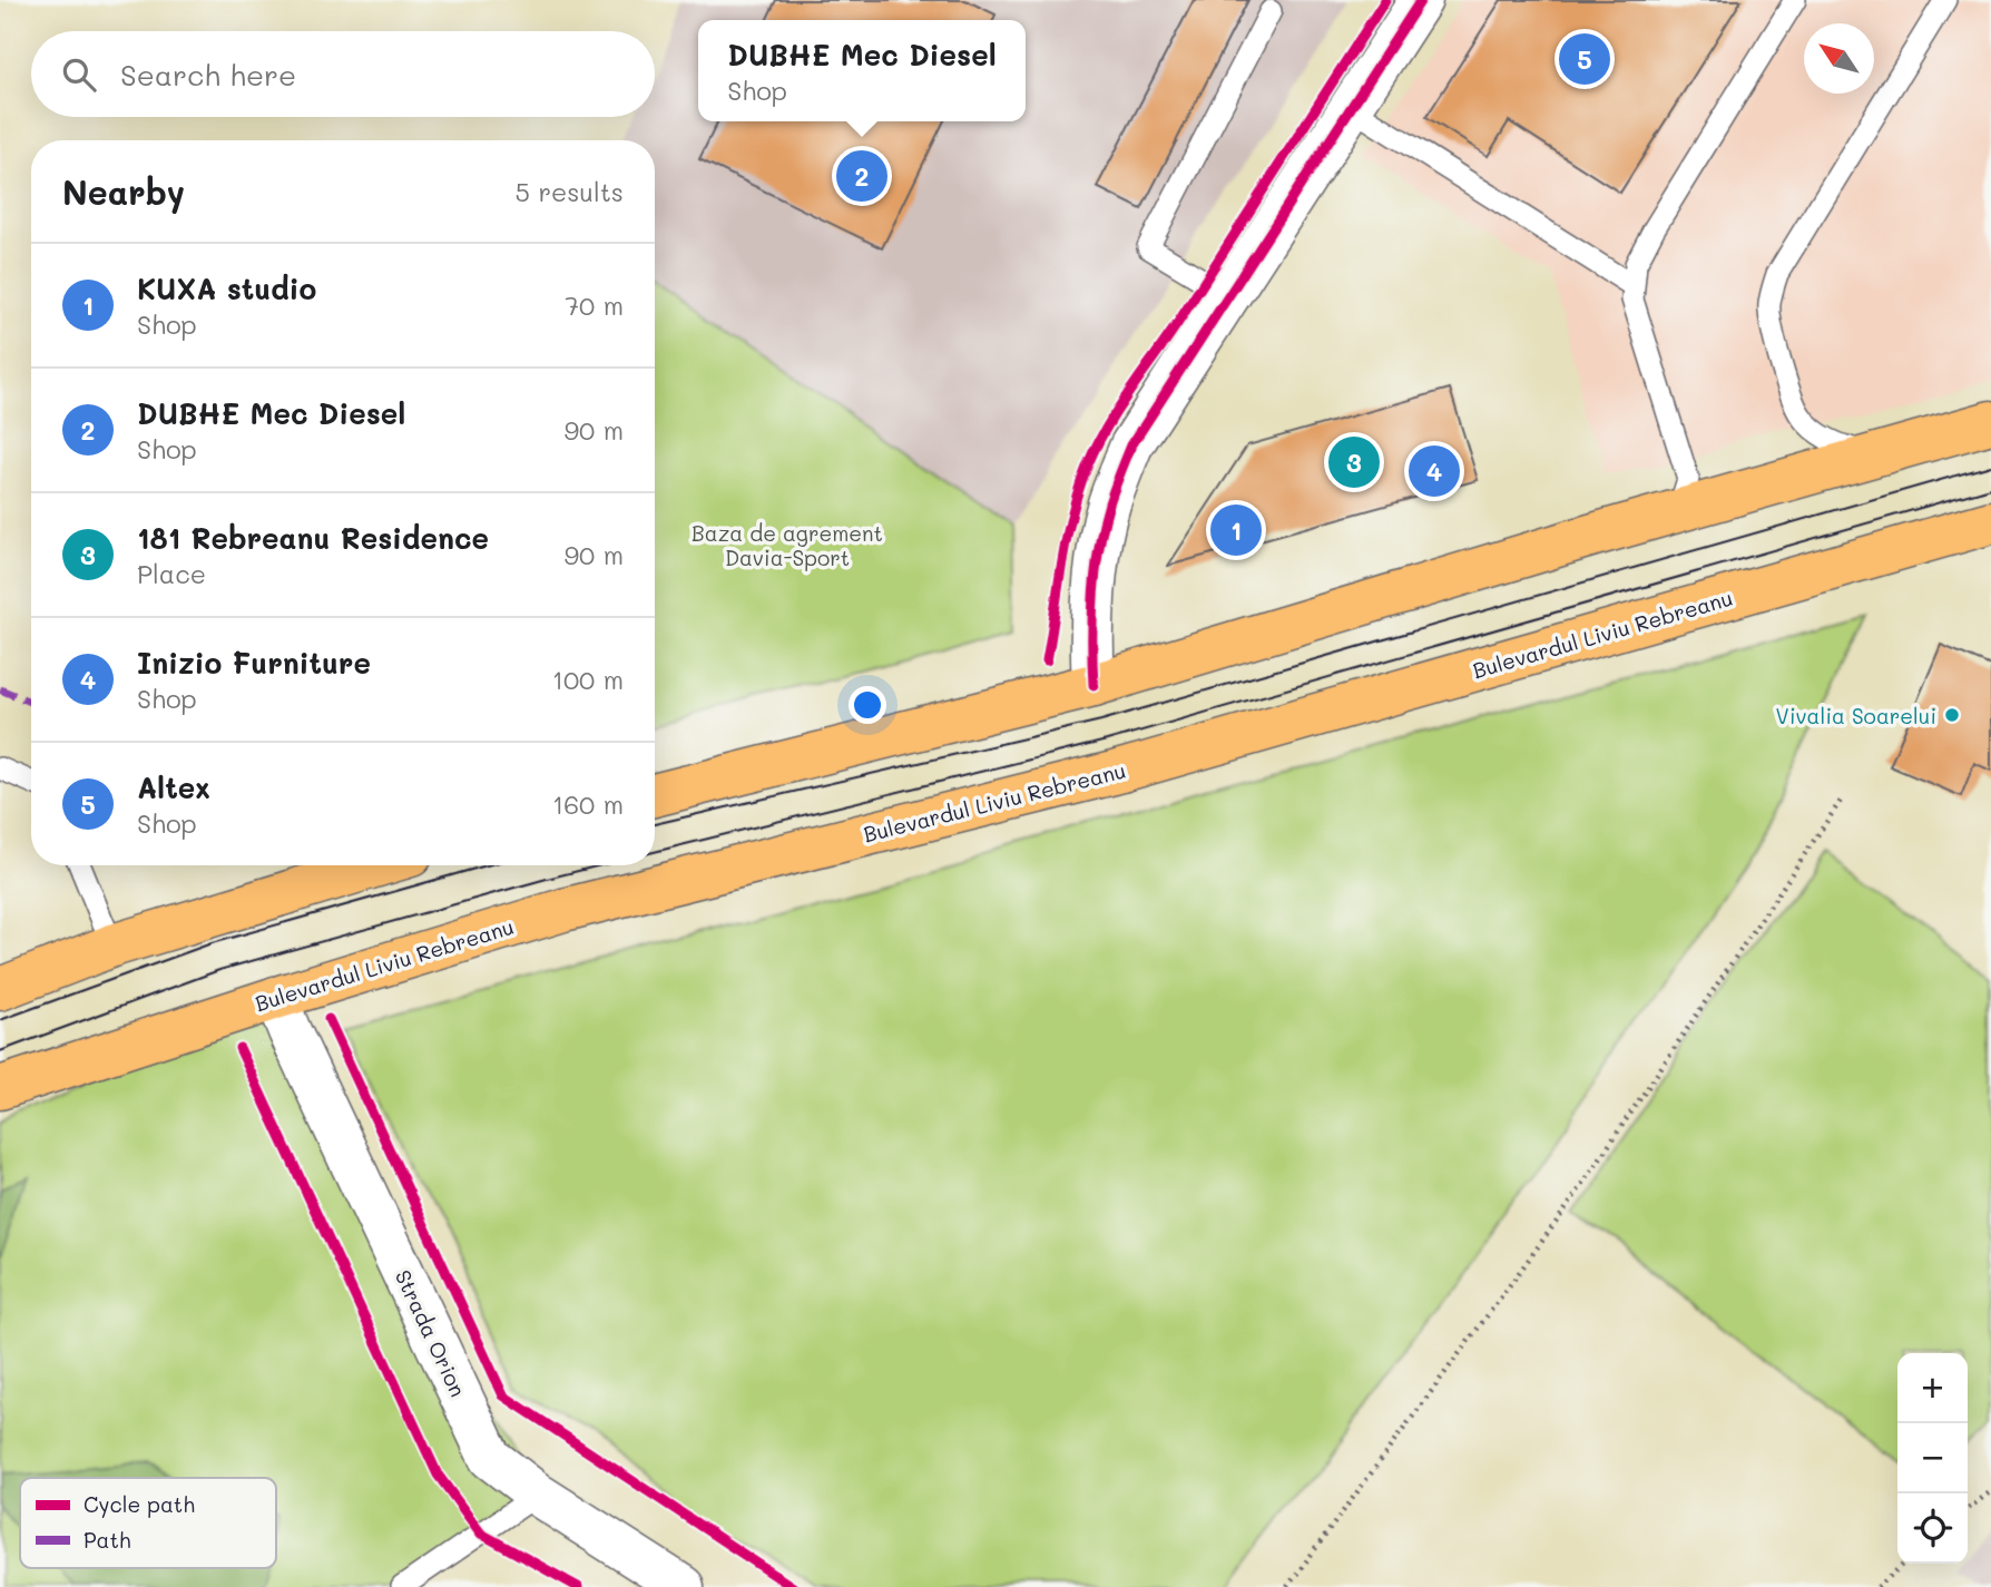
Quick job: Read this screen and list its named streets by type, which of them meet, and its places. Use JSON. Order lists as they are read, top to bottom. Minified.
{"streets":{"main road":["Bulevardul Liviu Rebreanu"],"street":["Strada Orion"]},"crossings":[["Bulevardul Liviu Rebreanu","Strada Orion"]],"parks":["Baza de agrement Davia-Sport"],"places":["Vivalia Soarelui"],"legend":["Cycle path","Path"],"north":"top left","page":{"popup":["DUBHE Mec Diesel","Shop"],"pins":["5","2","3","4","1"],"search":"Search here","heading":["Nearby","5 results"],"list":[{"mark":"1","name":"KUXA studio","note":"Shop","value":"70 m"},{"mark":"2","name":"DUBHE Mec Diesel","note":"Shop","value":"90 m"},{"mark":"3","name":"181 Rebreanu Residence","note":"Place","value":"90 m"},{"mark":"4","name":"Inizio Furniture","note":"Shop","value":"100 m"},{"mark":"5","name":"Altex","note":"Shop","value":"160 m"}],"map_buttons":["+","−"]}}
